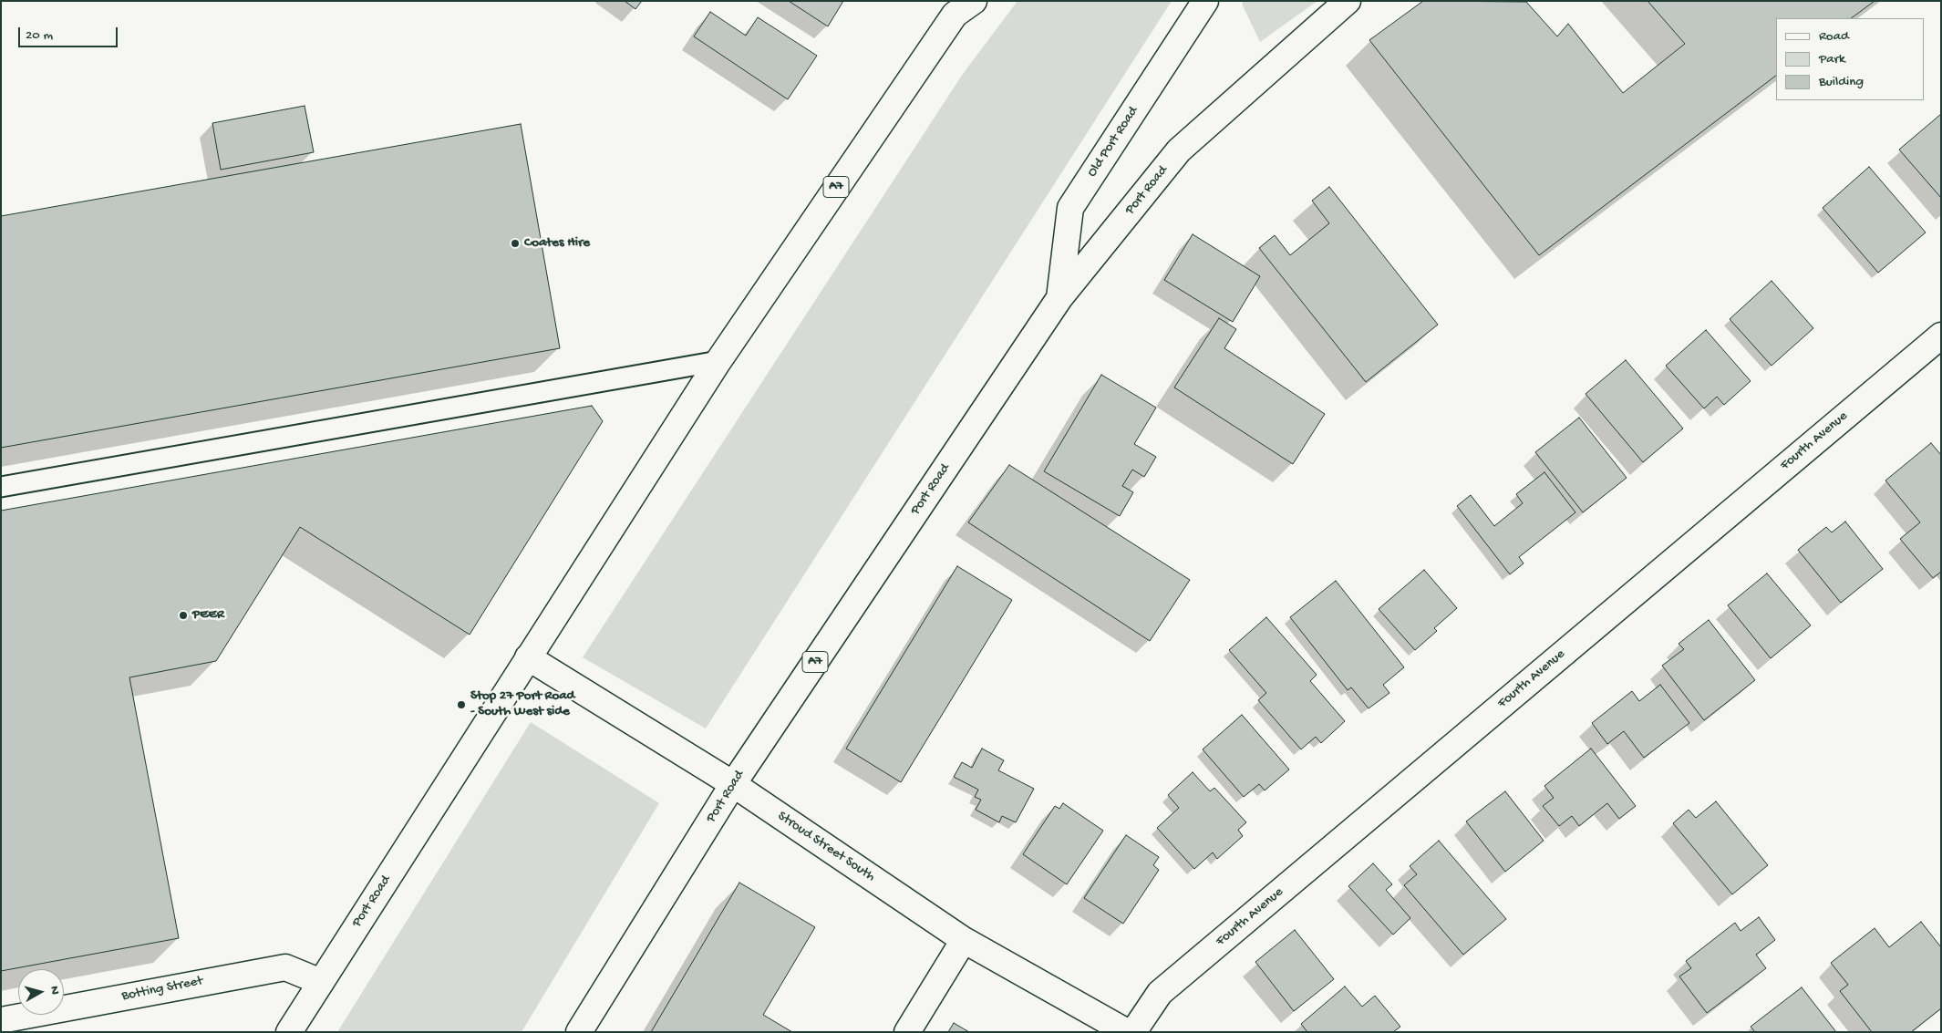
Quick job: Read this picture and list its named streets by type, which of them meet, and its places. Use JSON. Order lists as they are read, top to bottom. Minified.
{"streets":{"main road":["Old Port Road","A7","Port Road","Fourth Avenue","Stroud Street South","Botting Street"]},"crossings":[["Old Port Road","Port Road"],["Port Road","Stroud Street South"],["Port Road","Botting Street"]],"places":["Coates Hire","PEER","Stop 27 Port Road - South West side"],"legend":["Road","Park","Building"],"scale_bar":"20 m","north":"right"}
